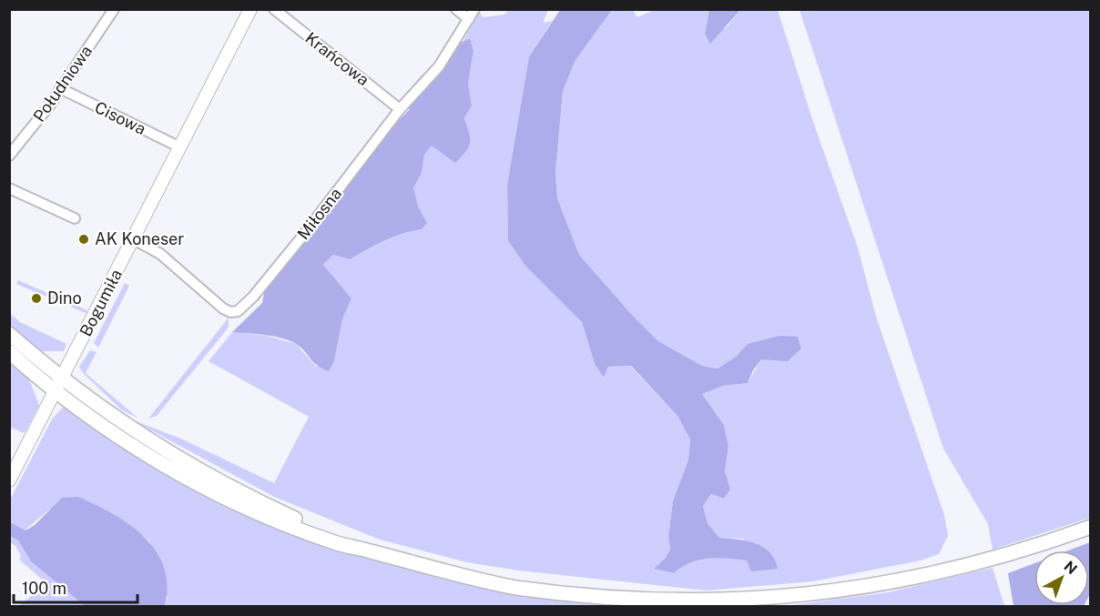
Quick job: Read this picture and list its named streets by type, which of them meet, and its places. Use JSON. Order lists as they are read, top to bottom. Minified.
{"streets":{"street":["Krańcowa","Południowa","Cisowa","Miłosna","Bogumiła"]},"crossings":[["Krańcowa","Miłosna"],["Południowa","Cisowa"],["Cisowa","Bogumiła"],["Miłosna","Bogumiła"]],"places":["AK Koneser","Dino"],"scale_bar":"100 m","north":"top right"}
